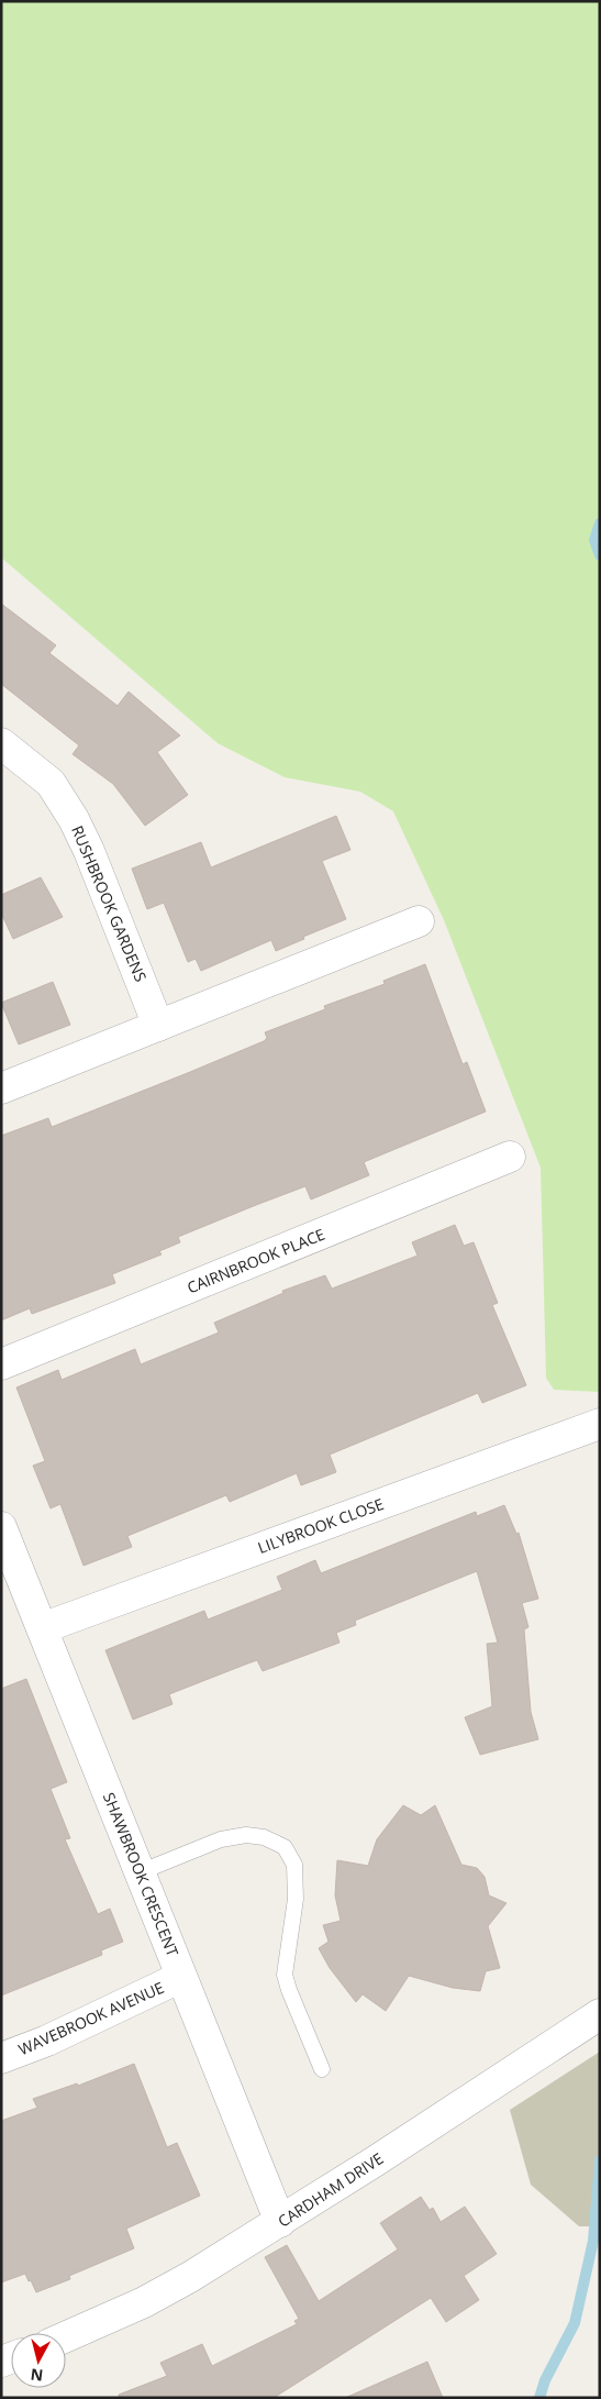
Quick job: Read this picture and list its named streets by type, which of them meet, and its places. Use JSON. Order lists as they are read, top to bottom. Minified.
{"streets":{"street":["RUSHBROOK GARDENS","CAIRNBROOK PLACE","LILYBROOK CLOSE","SHAWBROOK CRESCENT","WAVEBROOK AVENUE","CARDHAM DRIVE"]},"crossings":[["LILYBROOK CLOSE","SHAWBROOK CRESCENT"],["SHAWBROOK CRESCENT","WAVEBROOK AVENUE"],["SHAWBROOK CRESCENT","CARDHAM DRIVE"]],"north":"bottom"}
